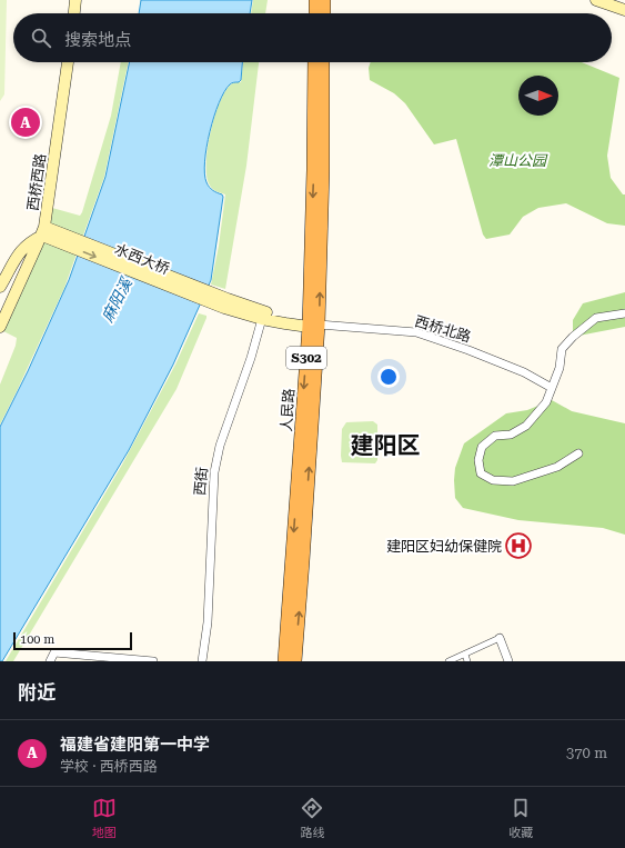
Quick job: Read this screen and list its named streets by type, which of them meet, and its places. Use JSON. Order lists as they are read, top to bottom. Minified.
{"streets":{"highway":["S302","人民路"],"main road":["西桥西路","水西大桥"],"street":["西桥北路","西街"]},"crossings":[["西桥西路","水西大桥"],["水西大桥","西桥北路"],["水西大桥","人民路"],["水西大桥","西街"],["西桥北路","人民路"]],"districts":["建阳区"],"water":["麻阳溪"],"parks":["潭山公园"],"places":{"hospital":["建阳区妇幼保健院"]},"scale_bar":"100 m","north":"right","page":{"search":"搜索地点","pins":"A","scale":"100 m","heading":"附近","list":[{"mark":"A","name":"福建省建阳第一中学","note":"学校 · 西桥西路","value":"370 m"}],"nav":["地图","路线","收藏"]}}
